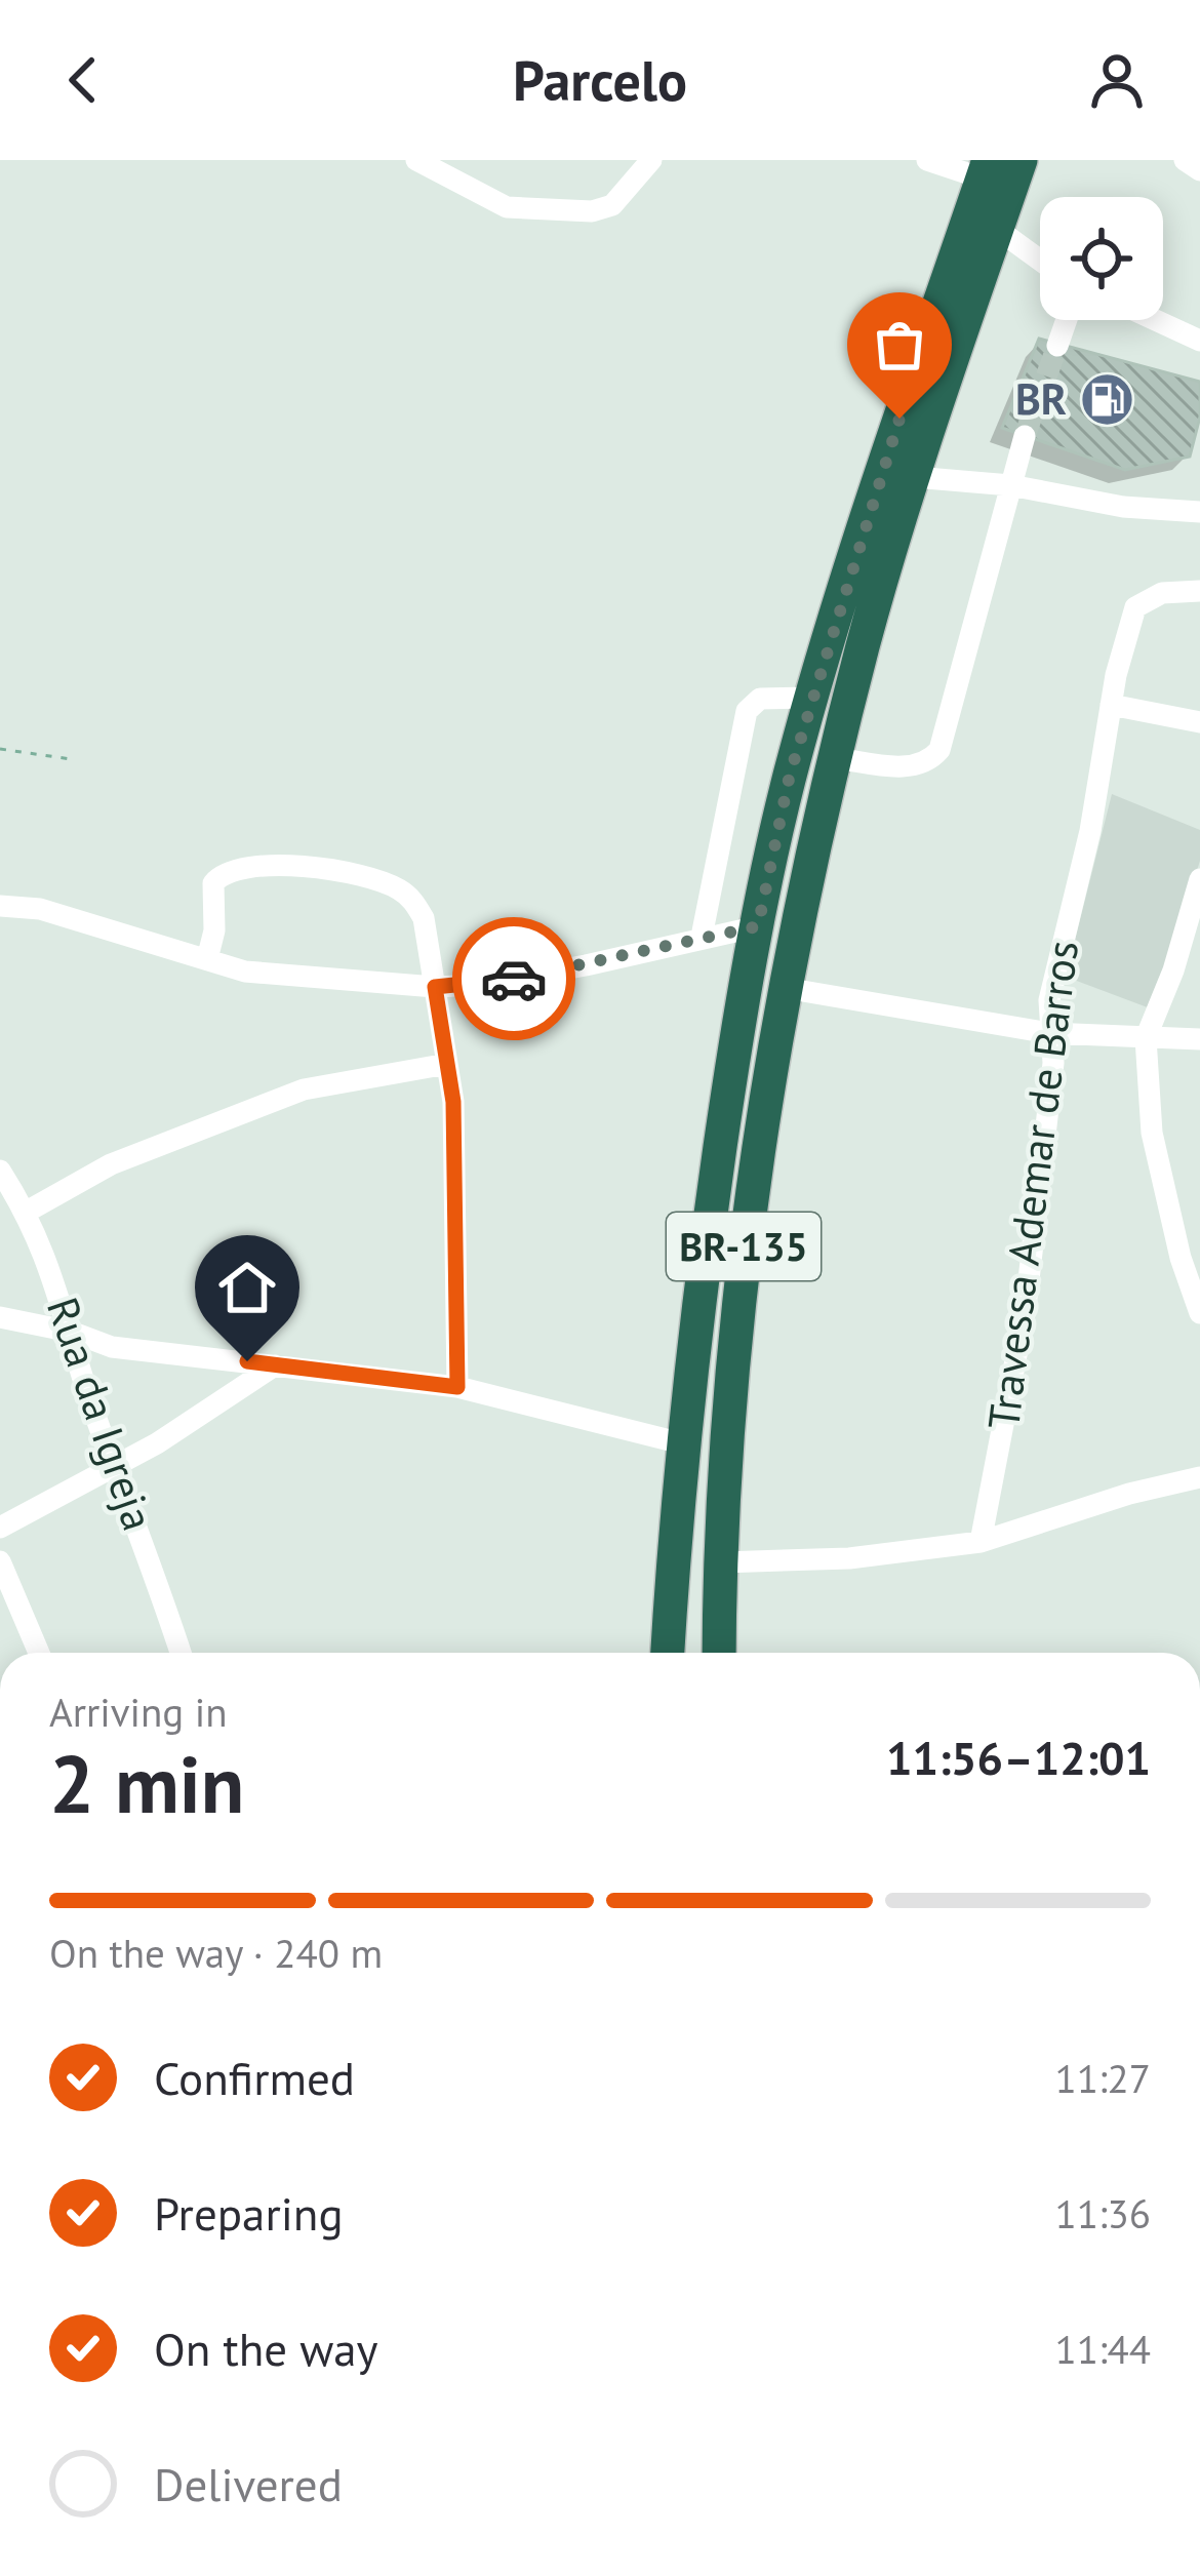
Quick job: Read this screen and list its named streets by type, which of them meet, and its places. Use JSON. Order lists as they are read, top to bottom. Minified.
{"streets":{"highway":["BR-135"],"street":["Travessa Ademar de Barros","Rua da Igreja"]},"places":{"fuel station":["BR"]},"page":{"header":"Parcelo","heading":["2 min","Arriving in","11:56–12:01"],"bar":"On the way · 240 m","list":[["Confirmed","11:27"],["Preparing","11:36"],["On the way","11:44"],"Delivered"]}}
